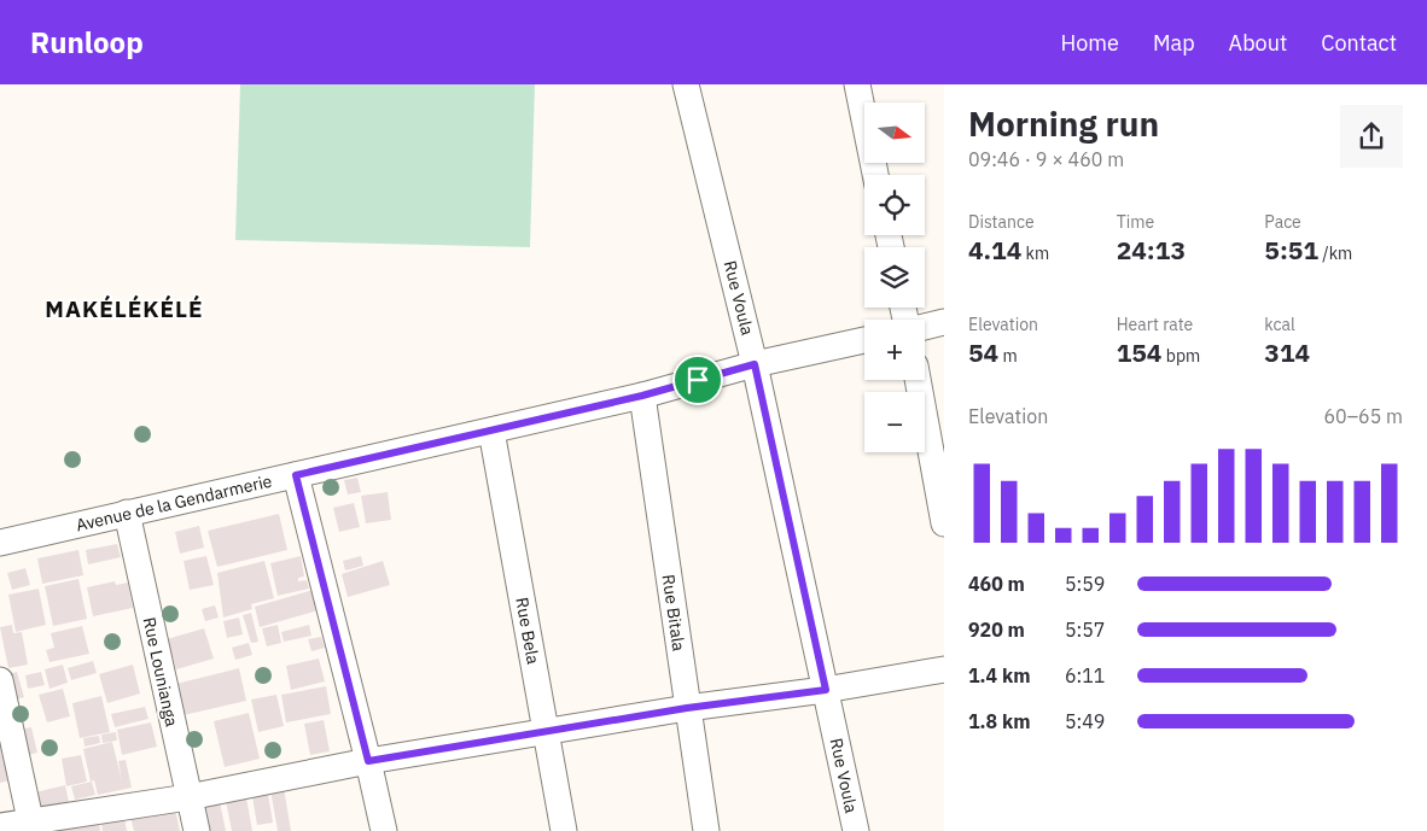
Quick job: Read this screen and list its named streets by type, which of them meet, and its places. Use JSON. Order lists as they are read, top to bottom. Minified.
{"streets":{"street":["Rue Voula","Avenue de la Gendarmerie","Rue Bitala","Rue Bela","Rue Lounianga"]},"crossings":[["Rue Voula","Avenue de la Gendarmerie"],["Avenue de la Gendarmerie","Rue Bitala"],["Avenue de la Gendarmerie","Rue Bela"],["Avenue de la Gendarmerie","Rue Lounianga"]],"districts":["MAKÉLÉKÉLÉ"],"north":"right","page":{"header":"Runloop","nav":["Home","Map","About","Contact"],"heading":["Morning run","09:46 · 9 × 460 m"],"map_buttons":["+","−"],"stats":[["Distance","4.14 km"],["Time","24:13"],["Pace","5:51 /km"],["Elevation","54 m"],["Heart rate","154 bpm"],["kcal","314"]],"chart":["Elevation","60–65 m"],"list":[{"name":"460 m","note":"5:59"},{"name":"920 m","note":"5:57"},{"name":"1.4 km","note":"6:11"},{"name":"1.8 km","note":"5:49"}]}}
